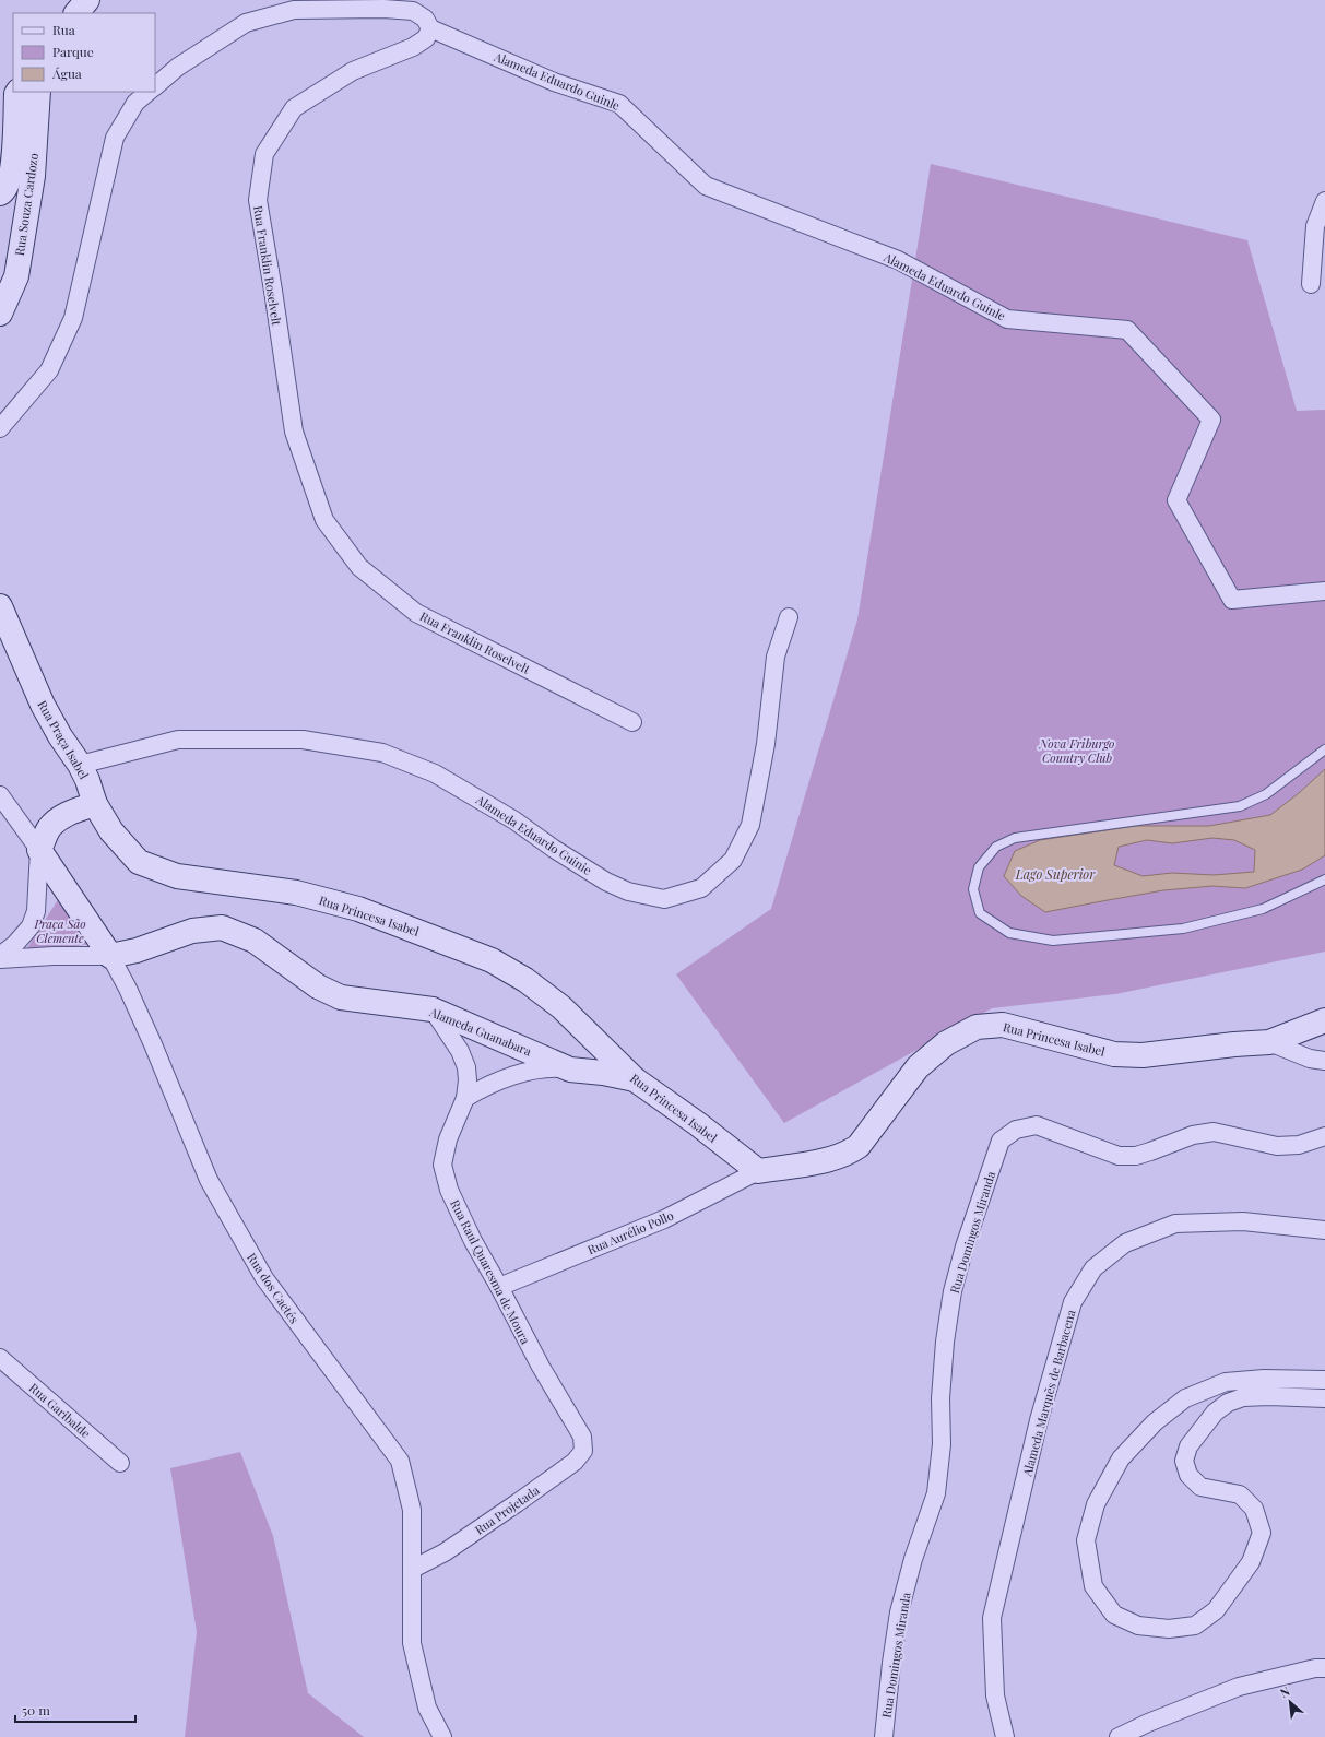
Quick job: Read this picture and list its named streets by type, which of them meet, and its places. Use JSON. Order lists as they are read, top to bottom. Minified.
{"streets":{"street":["Alameda Eduardo Guinle","Rua Souza Cardozo","Rua Franklin Roselvelt","Rua Praça Isabel","Alameda Eduardo Guinie","Rua Princesa Isabel","Alameda Guanabara","Rua Aurélio Pollo","Rua Domingos Miranda","Rua Raul Quaresma de Moura","Rua dos Caetés","Alameda Marquẽs de Barbacena","Rua Garibalde","Rua Projetada"]},"crossings":[["Alameda Eduardo Guinle","Rua Franklin Roselvelt"],["Rua Praça Isabel","Alameda Eduardo Guinie"],["Rua Praça Isabel","Rua Princesa Isabel"],["Rua Princesa Isabel","Alameda Guanabara"],["Rua Princesa Isabel","Rua Aurélio Pollo"],["Alameda Guanabara","Rua Raul Quaresma de Moura"],["Alameda Guanabara","Rua dos Caetés"],["Rua Aurélio Pollo","Rua Raul Quaresma de Moura"],["Rua Raul Quaresma de Moura","Rua Projetada"],["Rua dos Caetés","Rua Projetada"]],"water":["Lago Superior"],"parks":["Nova Friburgo Country Club","Praça São Clemente"],"legend":["Rua","Parque","Água"],"scale_bar":"50 m","north":"top left"}
